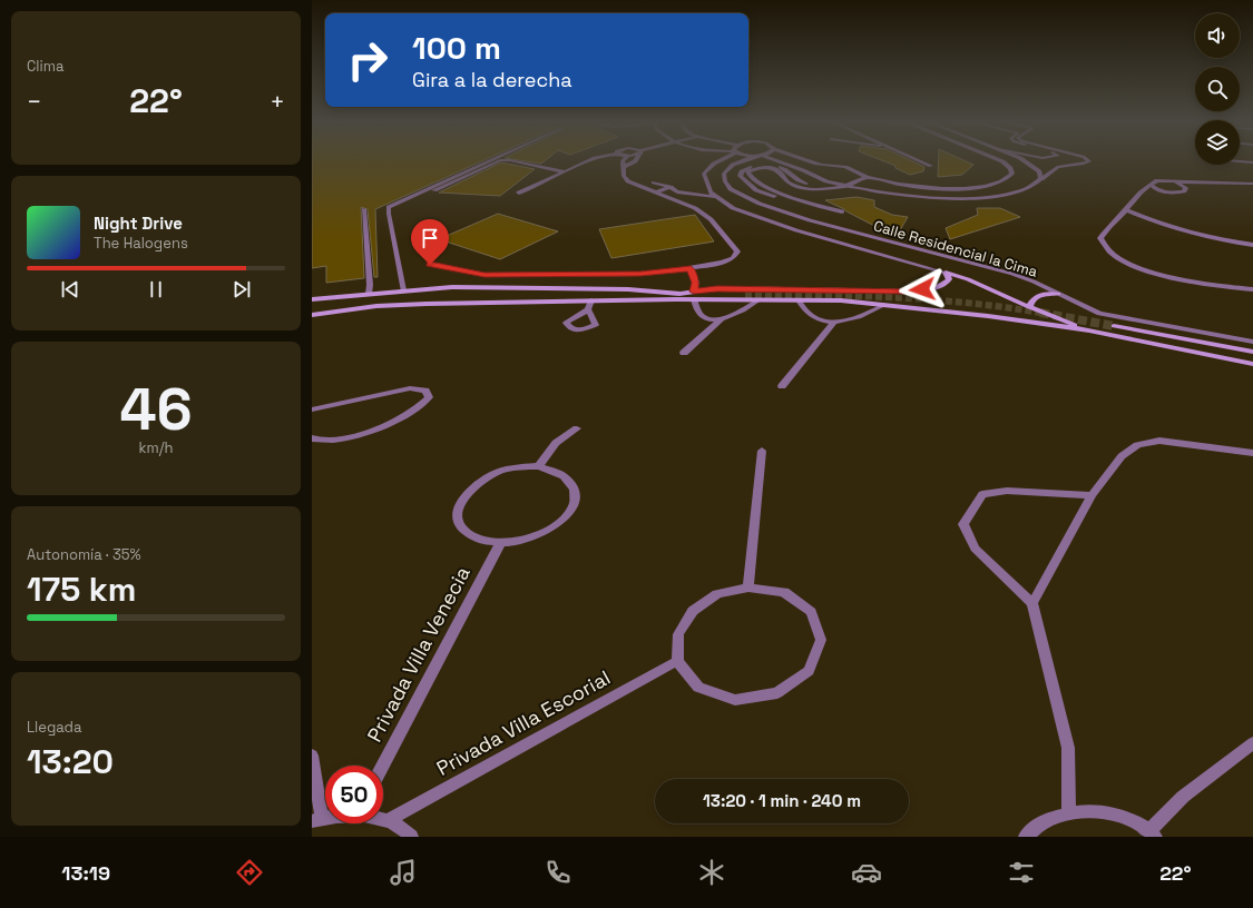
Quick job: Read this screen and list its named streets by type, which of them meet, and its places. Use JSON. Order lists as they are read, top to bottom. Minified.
{"streets":{"street":["Calle Residencial la Cima","Privada Villa Venecia","Privada Villa Escorial"]},"page":{"tile":["Clima",["46","km/h"],["Autonomía · 35%","175 km"],["Llegada","13:20"]],"turn":["100 m","Gira a la derecha"],"heat":["−","22°","+"],"song":["Night Drive","The Halogens"],"limit":"50","trip":"13:20 · 1 min · 240 m","tabs":["13:19","22°"]}}
